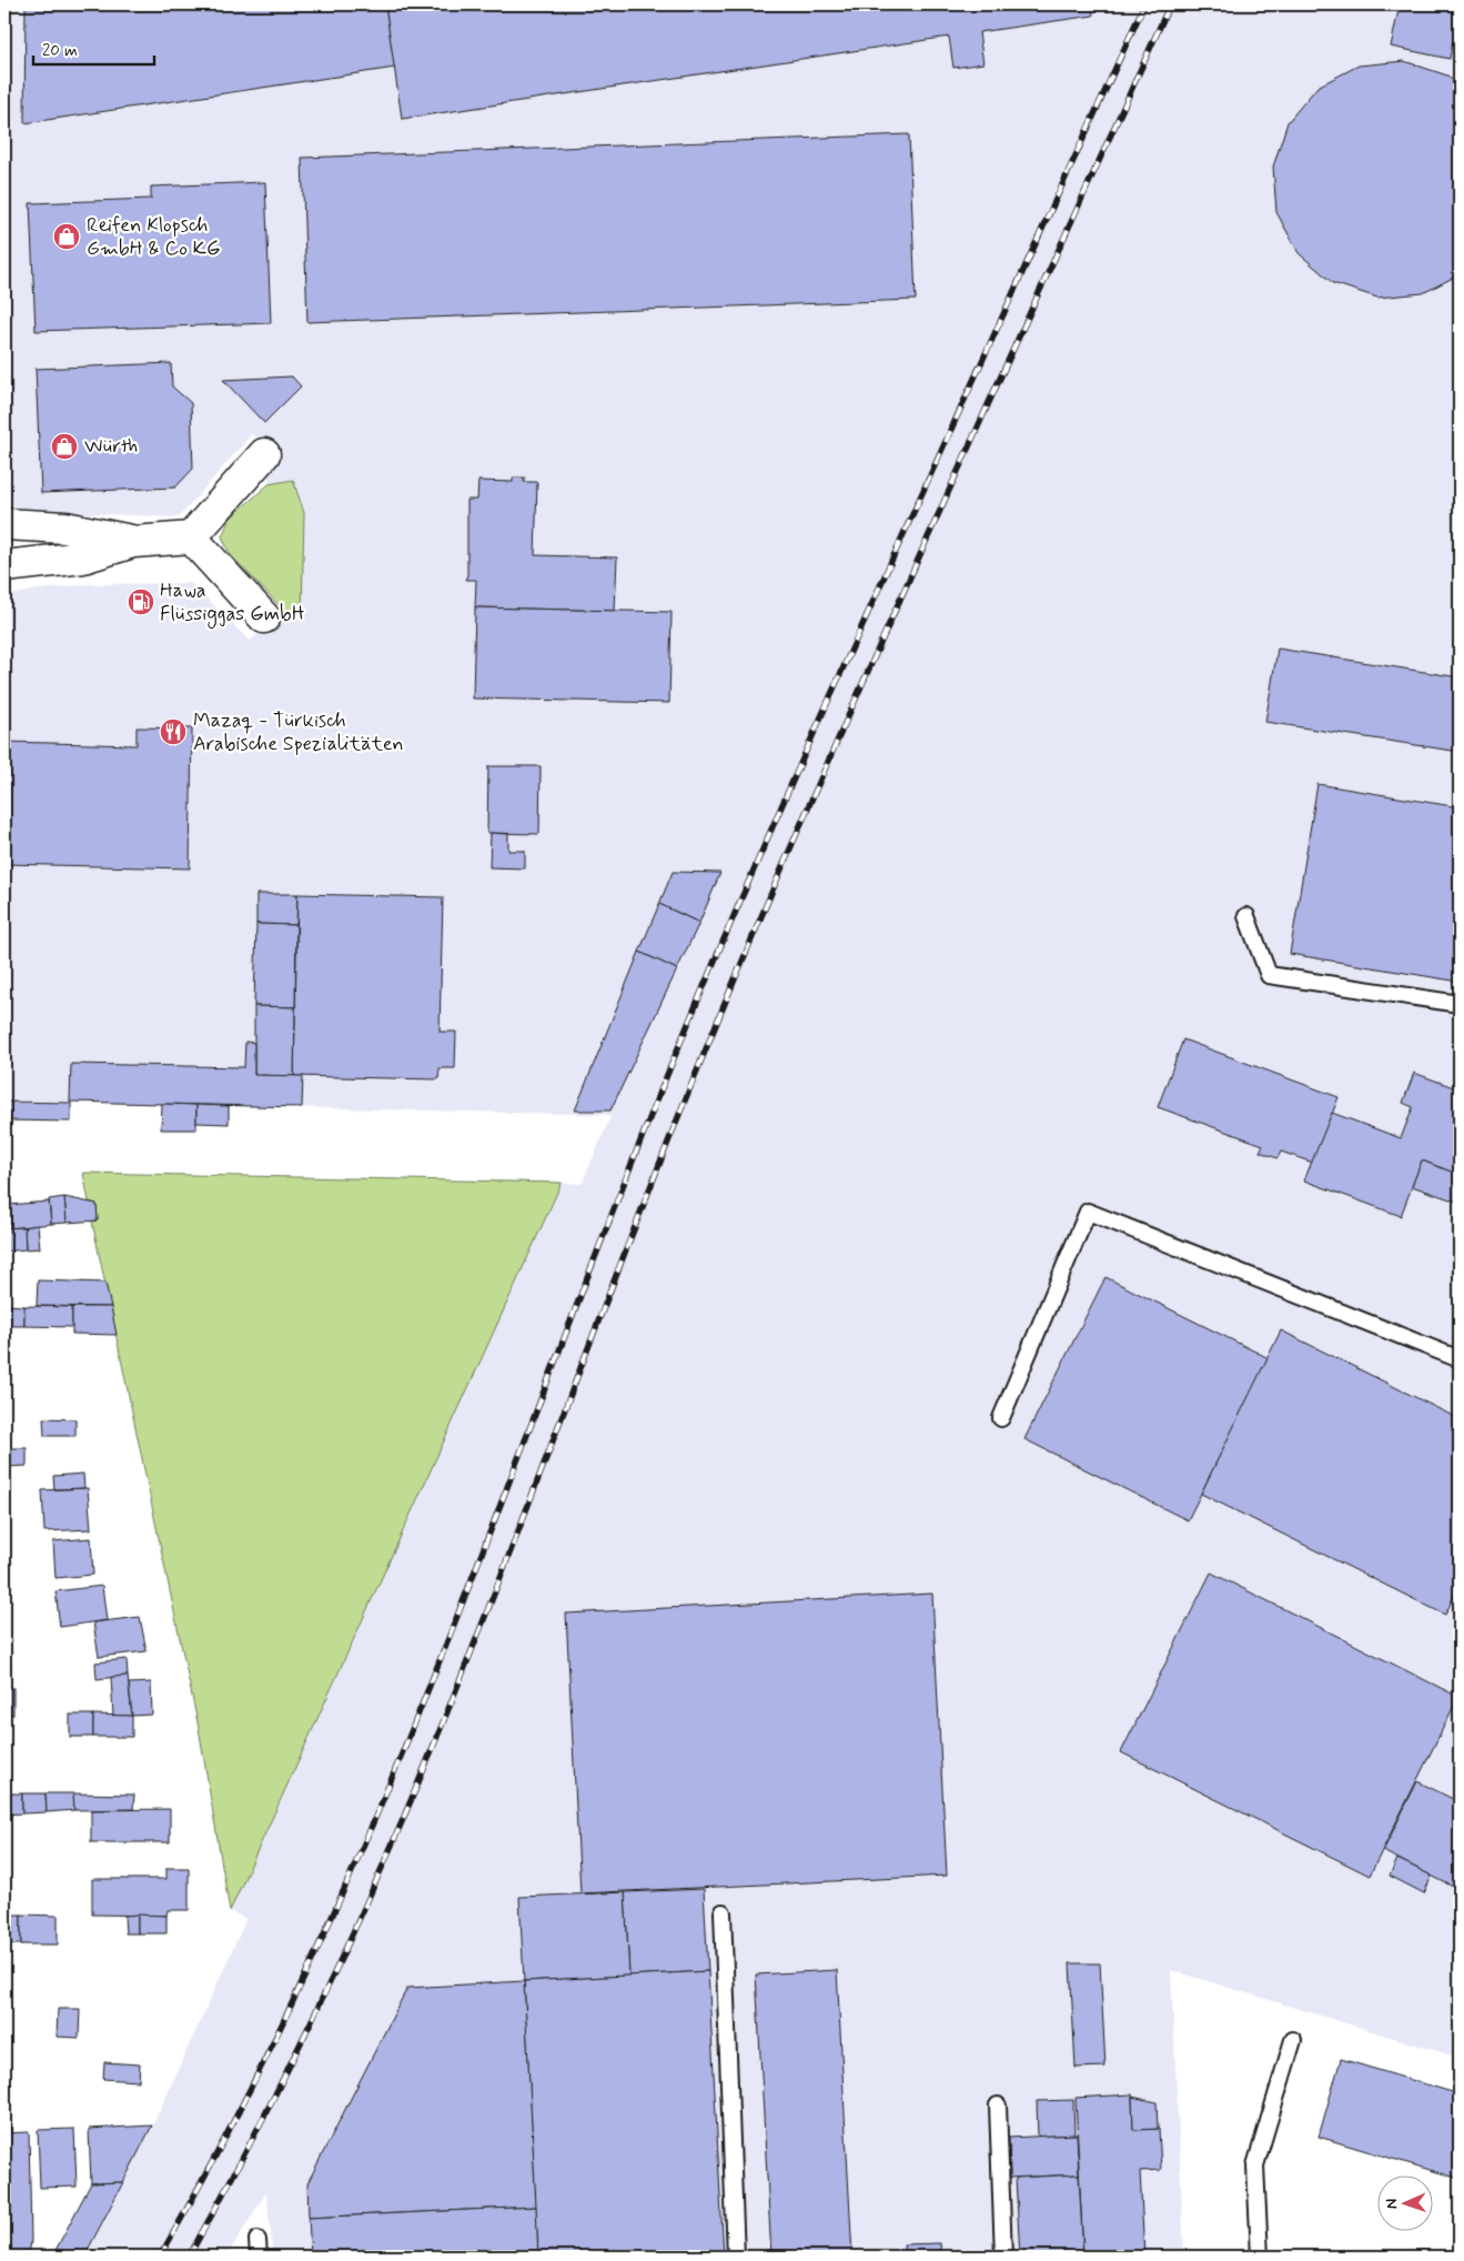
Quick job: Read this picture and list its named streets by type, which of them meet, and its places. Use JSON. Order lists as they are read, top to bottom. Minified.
{"places":{"shop":["Reifen Klopsch GmbH & Co KG","Würth"],"fuel station":["Hawa Flüssiggas GmbH"],"restaurant":["Mazaq - Türkisch Arabische Spezialitäten"]},"scale_bar":"20 m","north":"left"}
